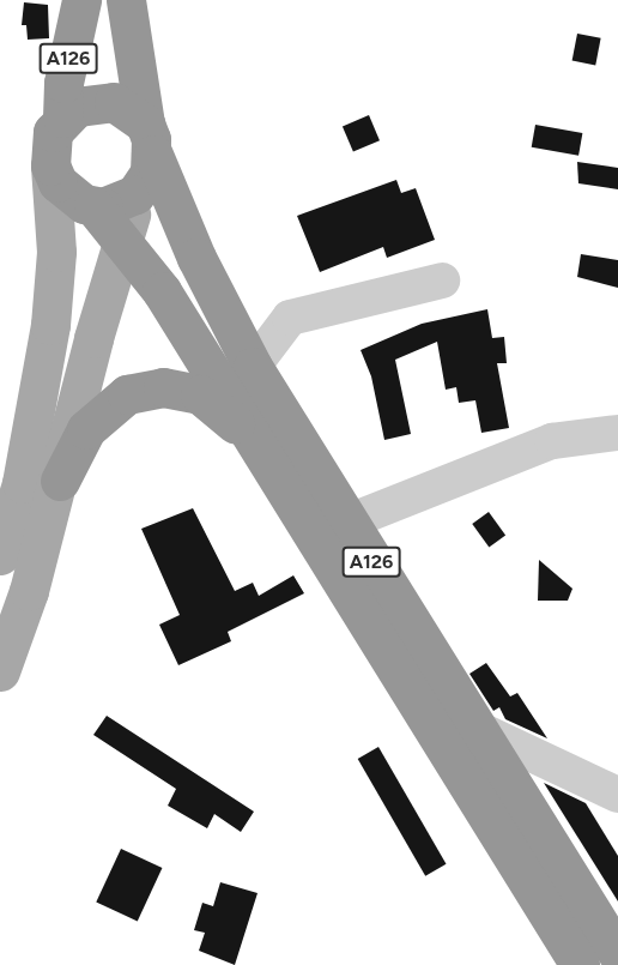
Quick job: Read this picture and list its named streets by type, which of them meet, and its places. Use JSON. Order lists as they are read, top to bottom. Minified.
{"streets":{"highway":["A126"]}}
